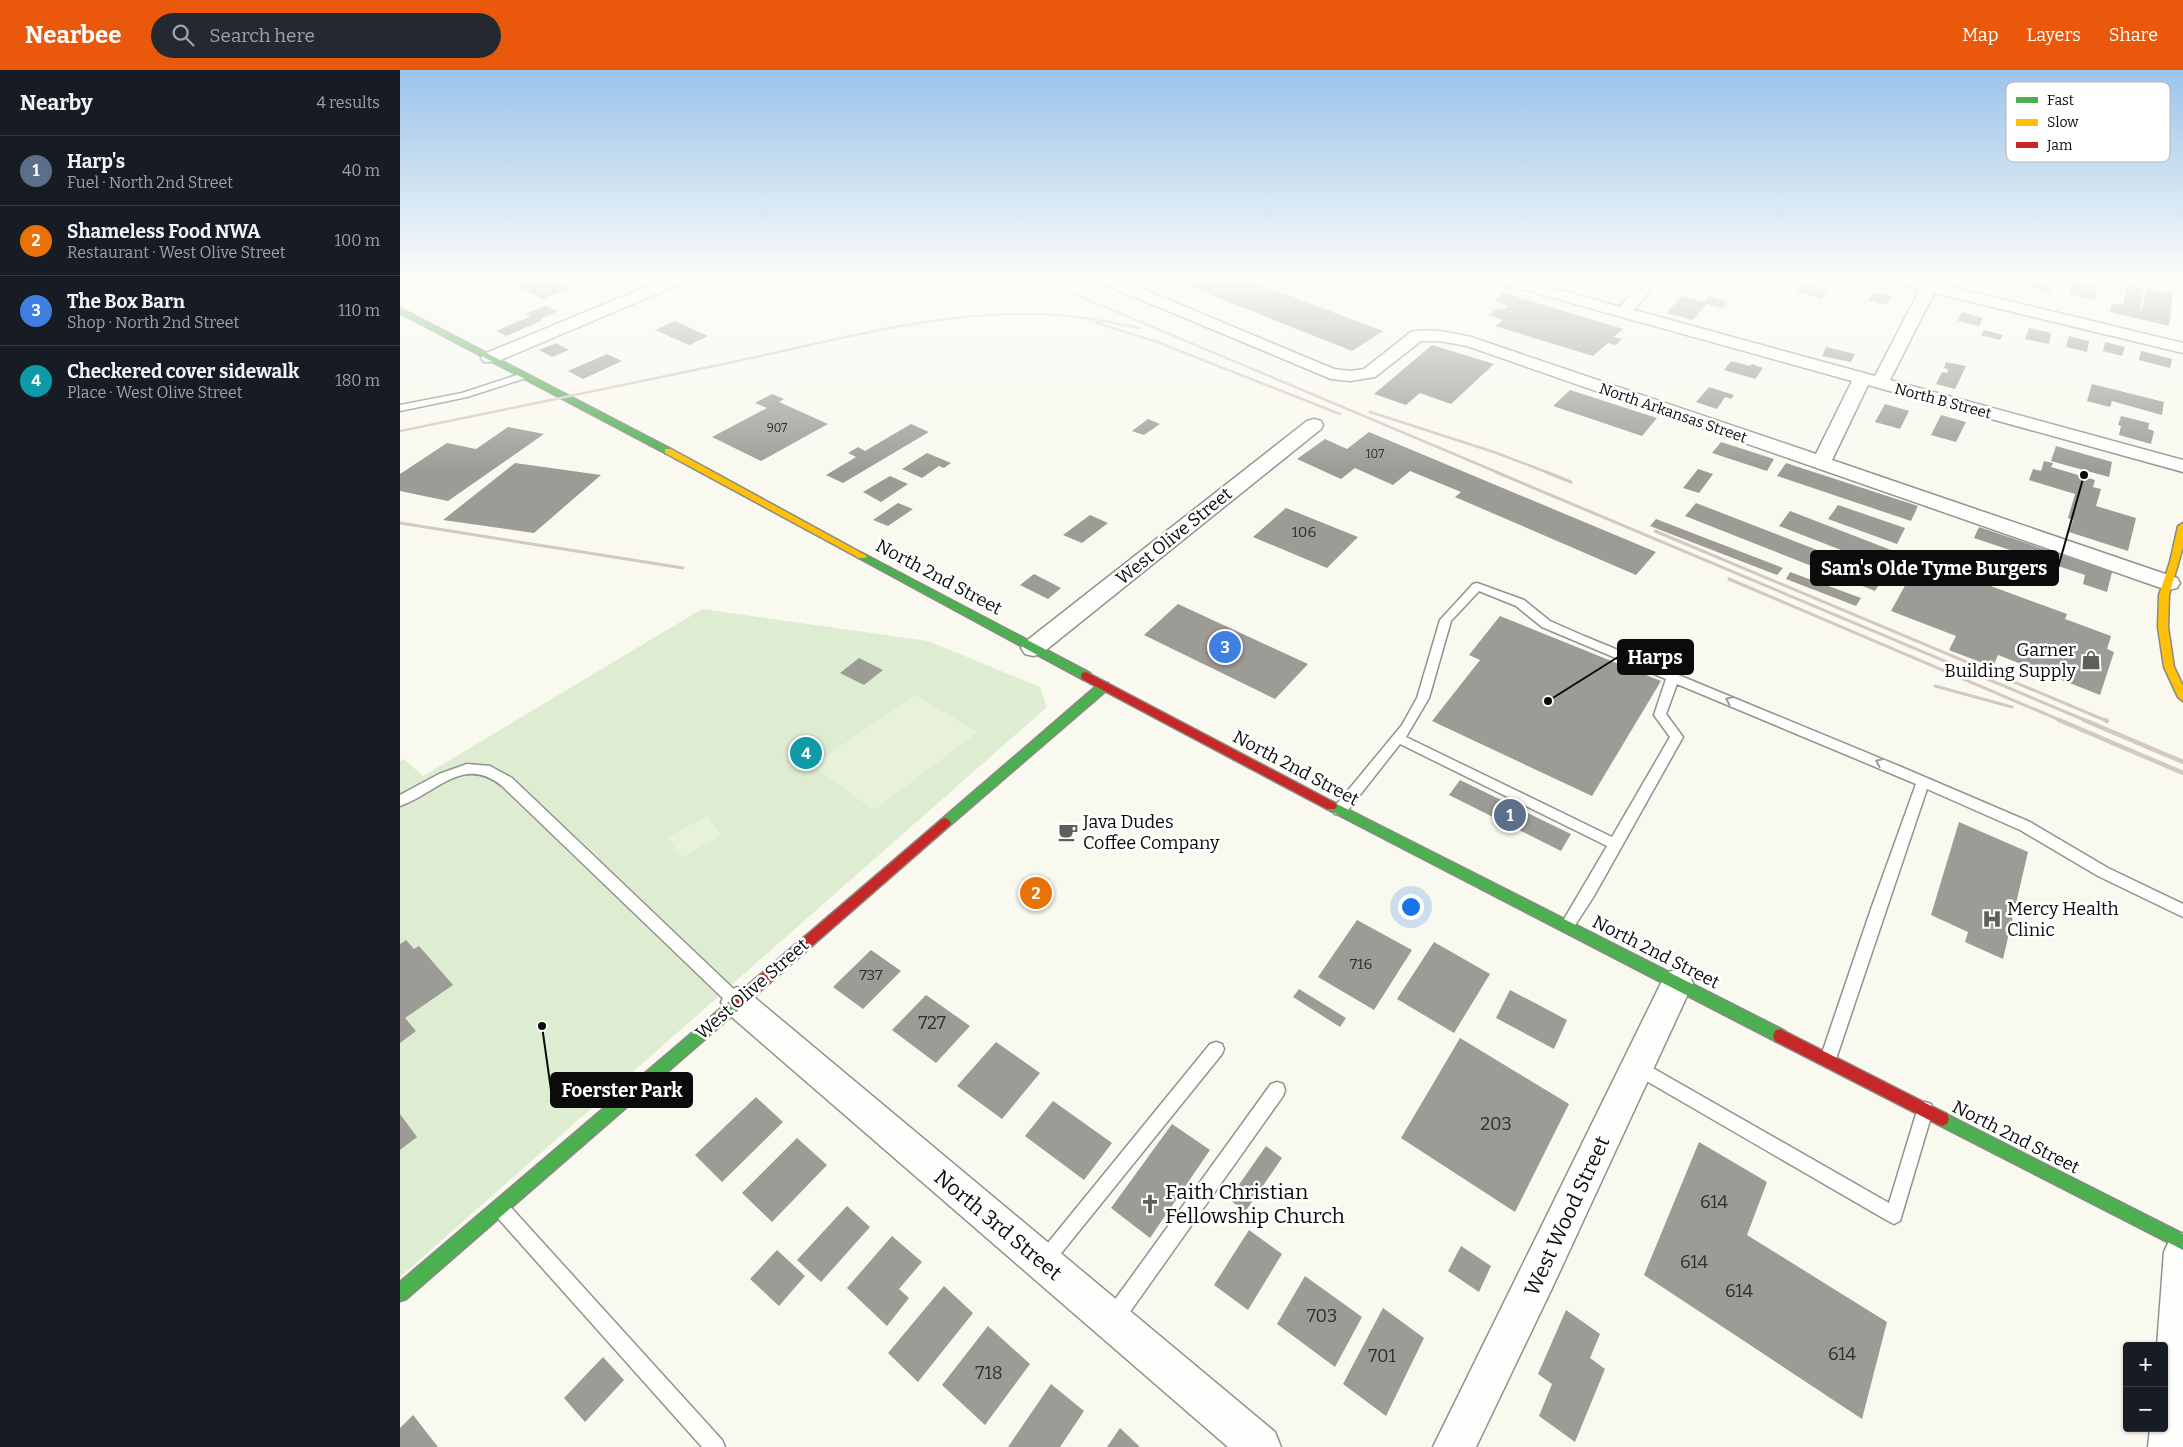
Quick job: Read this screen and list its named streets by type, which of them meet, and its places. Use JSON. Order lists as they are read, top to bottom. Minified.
{"streets":{"main road":["West Olive Street","North 2nd Street"],"street":["North B Street","North Arkansas Street","West Wood Street","North 3rd Street"]},"crossings":[["West Olive Street","North 2nd Street"],["West Olive Street","North 3rd Street"],["North 2nd Street","West Wood Street"]],"places":{"other":["Sam's Olde Tyme Burgers","Harps","Foerster Park"],"shop":["Garner Building Supply"],"cafe":["Java Dudes Coffee Company"],"hospital":["Mercy Health Clinic"],"church":["Faith Christian Fellowship Church"]},"house_numbers":["907","107","106","716","737","727","203","614","614","614","703","614","701","718"],"legend":["Fast","Slow","Jam"],"page":{"header":"Nearbee","search":"Search here","nav":["Map","Layers","Share"],"heading":["Nearby","4 results"],"list":[{"mark":"1","name":"Harp's","note":"Fuel · North 2nd Street","value":"40 m"},{"mark":"2","name":"Shameless Food NWA","note":"Restaurant · West Olive Street","value":"100 m"},{"mark":"3","name":"The Box Barn","note":"Shop · North 2nd Street","value":"110 m"},{"mark":"4","name":"Checkered cover sidewalk","note":"Place · West Olive Street","value":"180 m"}],"pins":["3","4","1","2"],"map_buttons":["+","−"]}}
